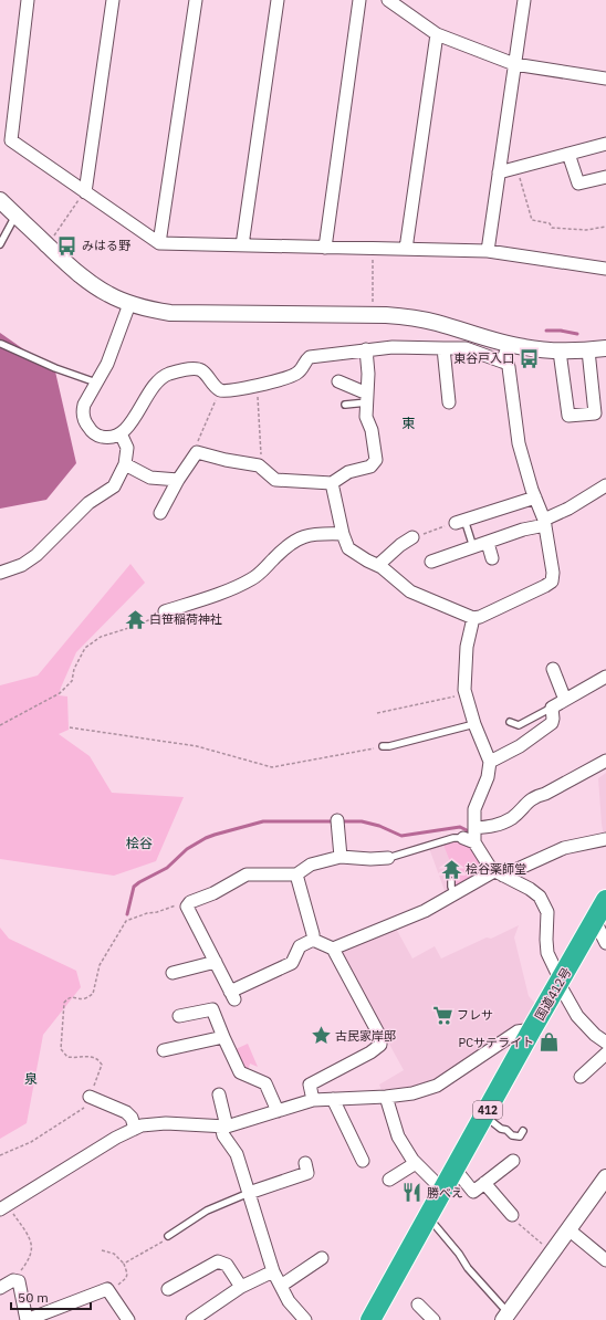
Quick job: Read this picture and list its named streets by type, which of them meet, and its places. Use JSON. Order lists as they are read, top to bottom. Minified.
{"streets":{"highway":["国道412号","412"]},"districts":["東","桧谷","泉"],"places":{"bus stop":["みはる野","東谷戸入口"],"temple":["白笹稲荷神社","桧谷薬師堂"],"supermarket":["フレサ"],"place":["古民家岸邸"],"shop":["PCサテライト"],"restaurant":["勝べえ"]},"scale_bar":"50 m"}
